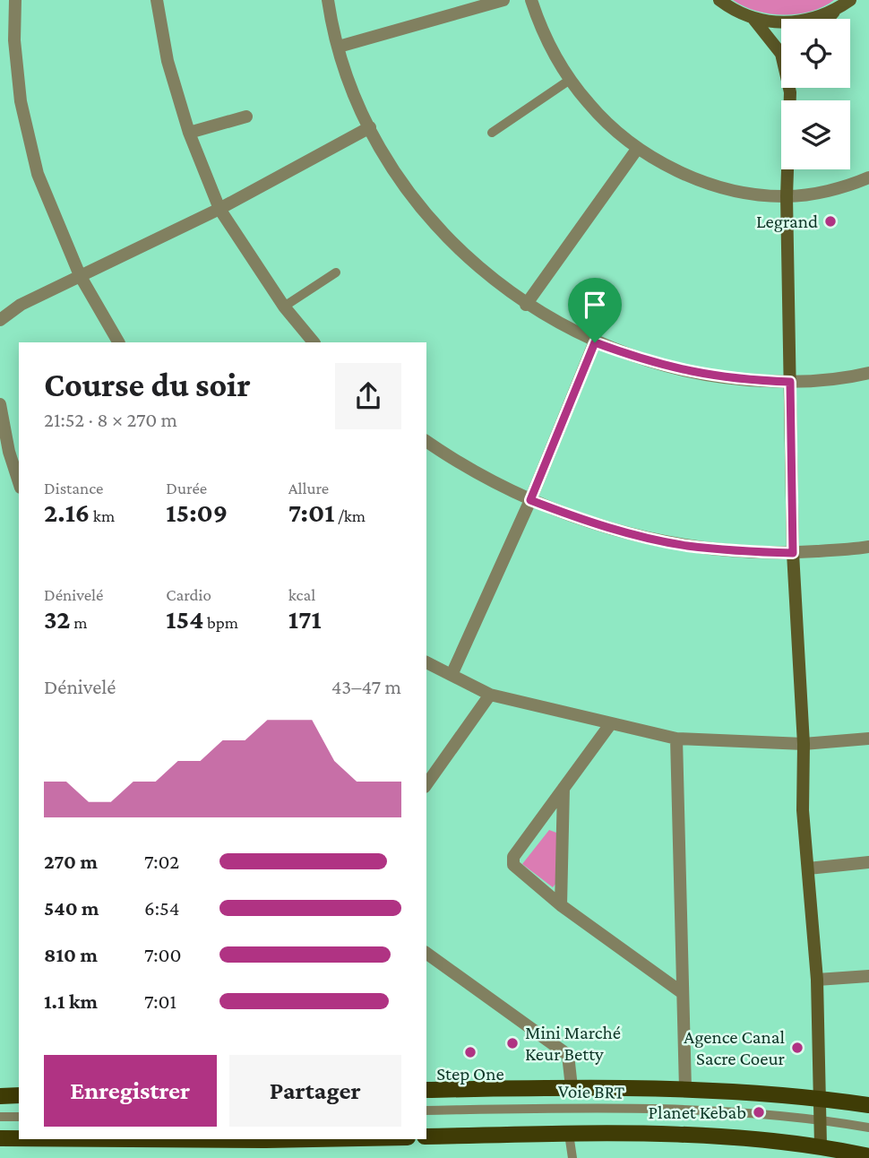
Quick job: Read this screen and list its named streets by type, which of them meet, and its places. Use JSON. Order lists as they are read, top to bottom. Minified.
{"streets":{"lane":["Voie BRT"]},"places":["Legrand","Mini Marché Keur Betty","Agence Canal Sacre Coeur","Step One","Planet Kebab"],"page":{"heading":["Course du soir","21:52 · 8 × 270 m"],"stats":[["Distance","2.16 km"],["Durée","15:09"],["Allure","7:01 /km"],["Dénivelé","32 m"],["Cardio","154 bpm"],["kcal","171"]],"chart":["Dénivelé","43–47 m"],"list":[{"name":"270 m","note":"7:02"},{"name":"540 m","note":"6:54"},{"name":"810 m","note":"7:00"},{"name":"1.1 km","note":"7:01"}],"buttons":["Enregistrer","Partager"]}}
